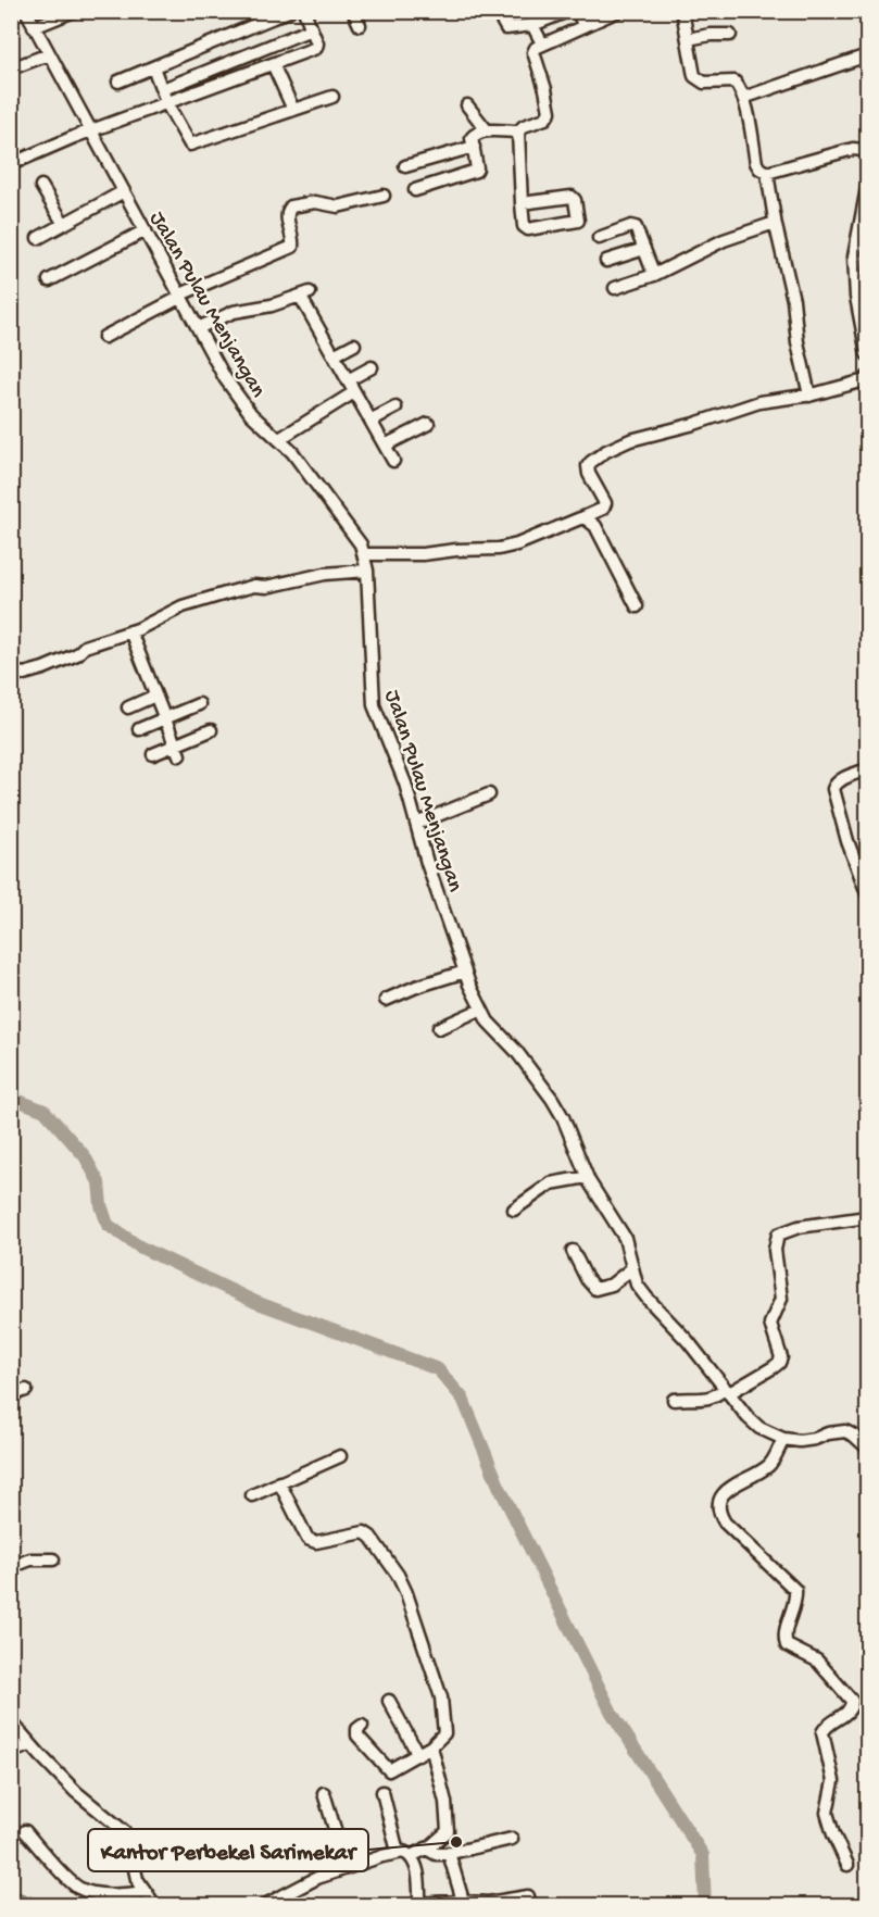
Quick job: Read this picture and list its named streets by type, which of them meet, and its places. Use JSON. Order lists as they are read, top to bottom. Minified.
{"streets":{"street":["Jalan Pulau Menjangan"]},"places":["Kantor Perbekel Sarimekar"]}
